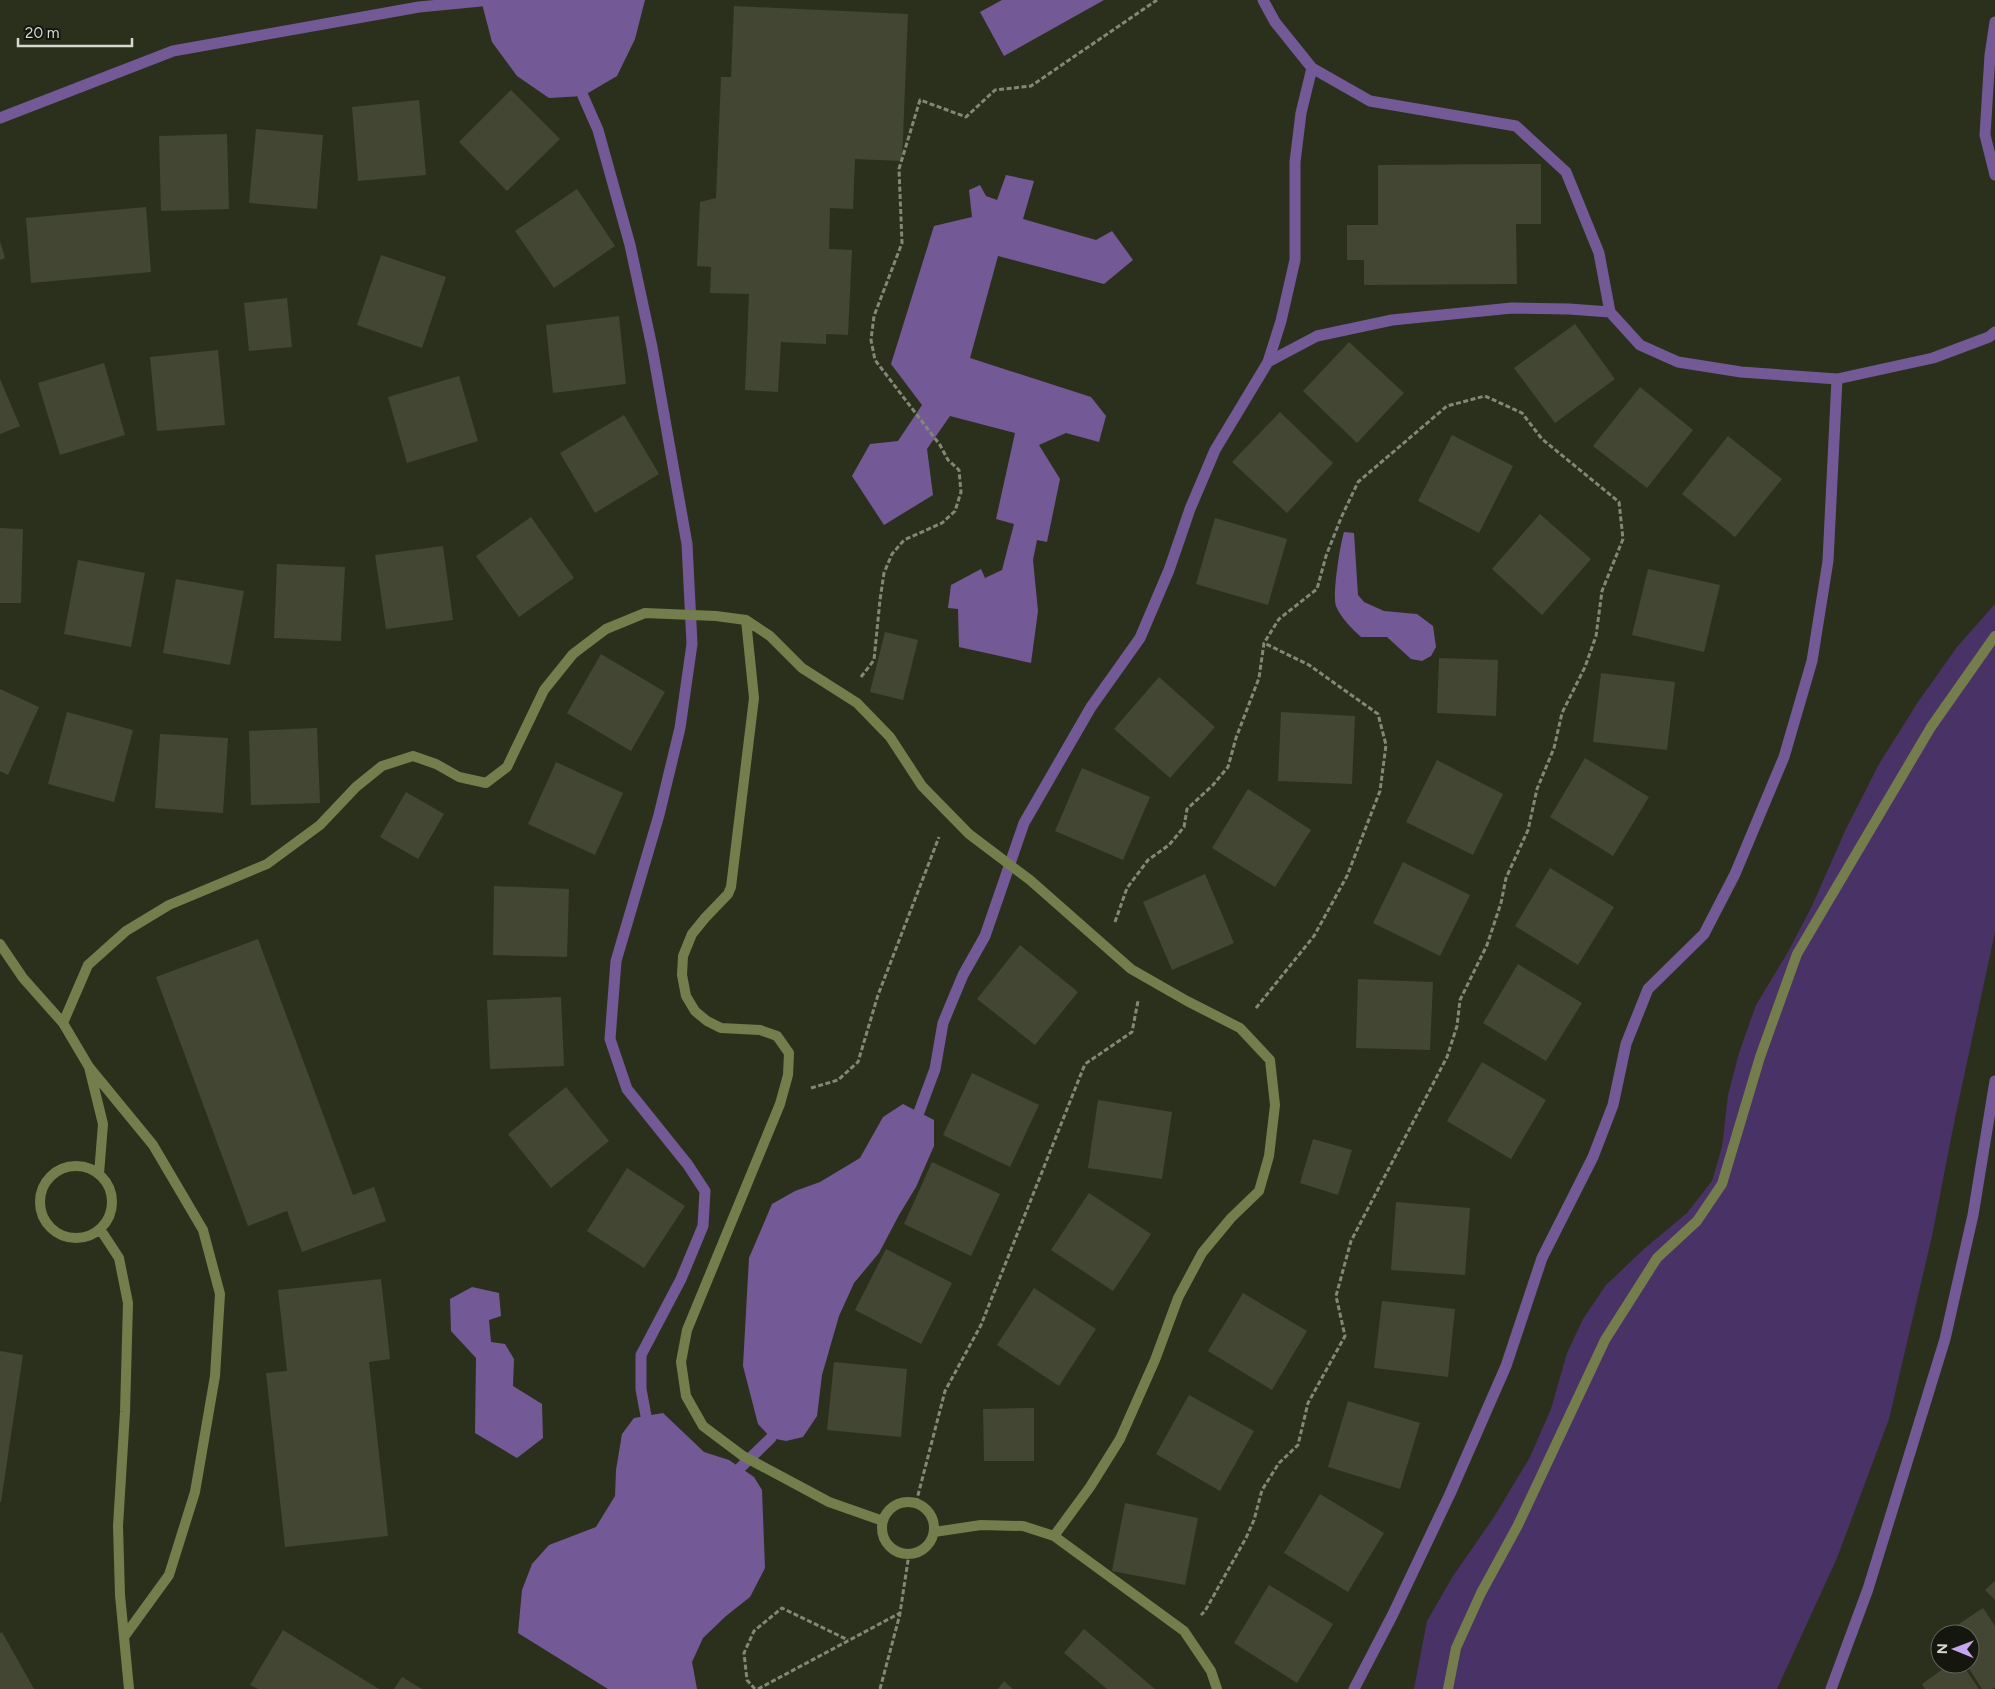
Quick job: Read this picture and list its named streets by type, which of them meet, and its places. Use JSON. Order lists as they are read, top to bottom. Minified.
{"scale_bar":"20 m","north":"left"}
